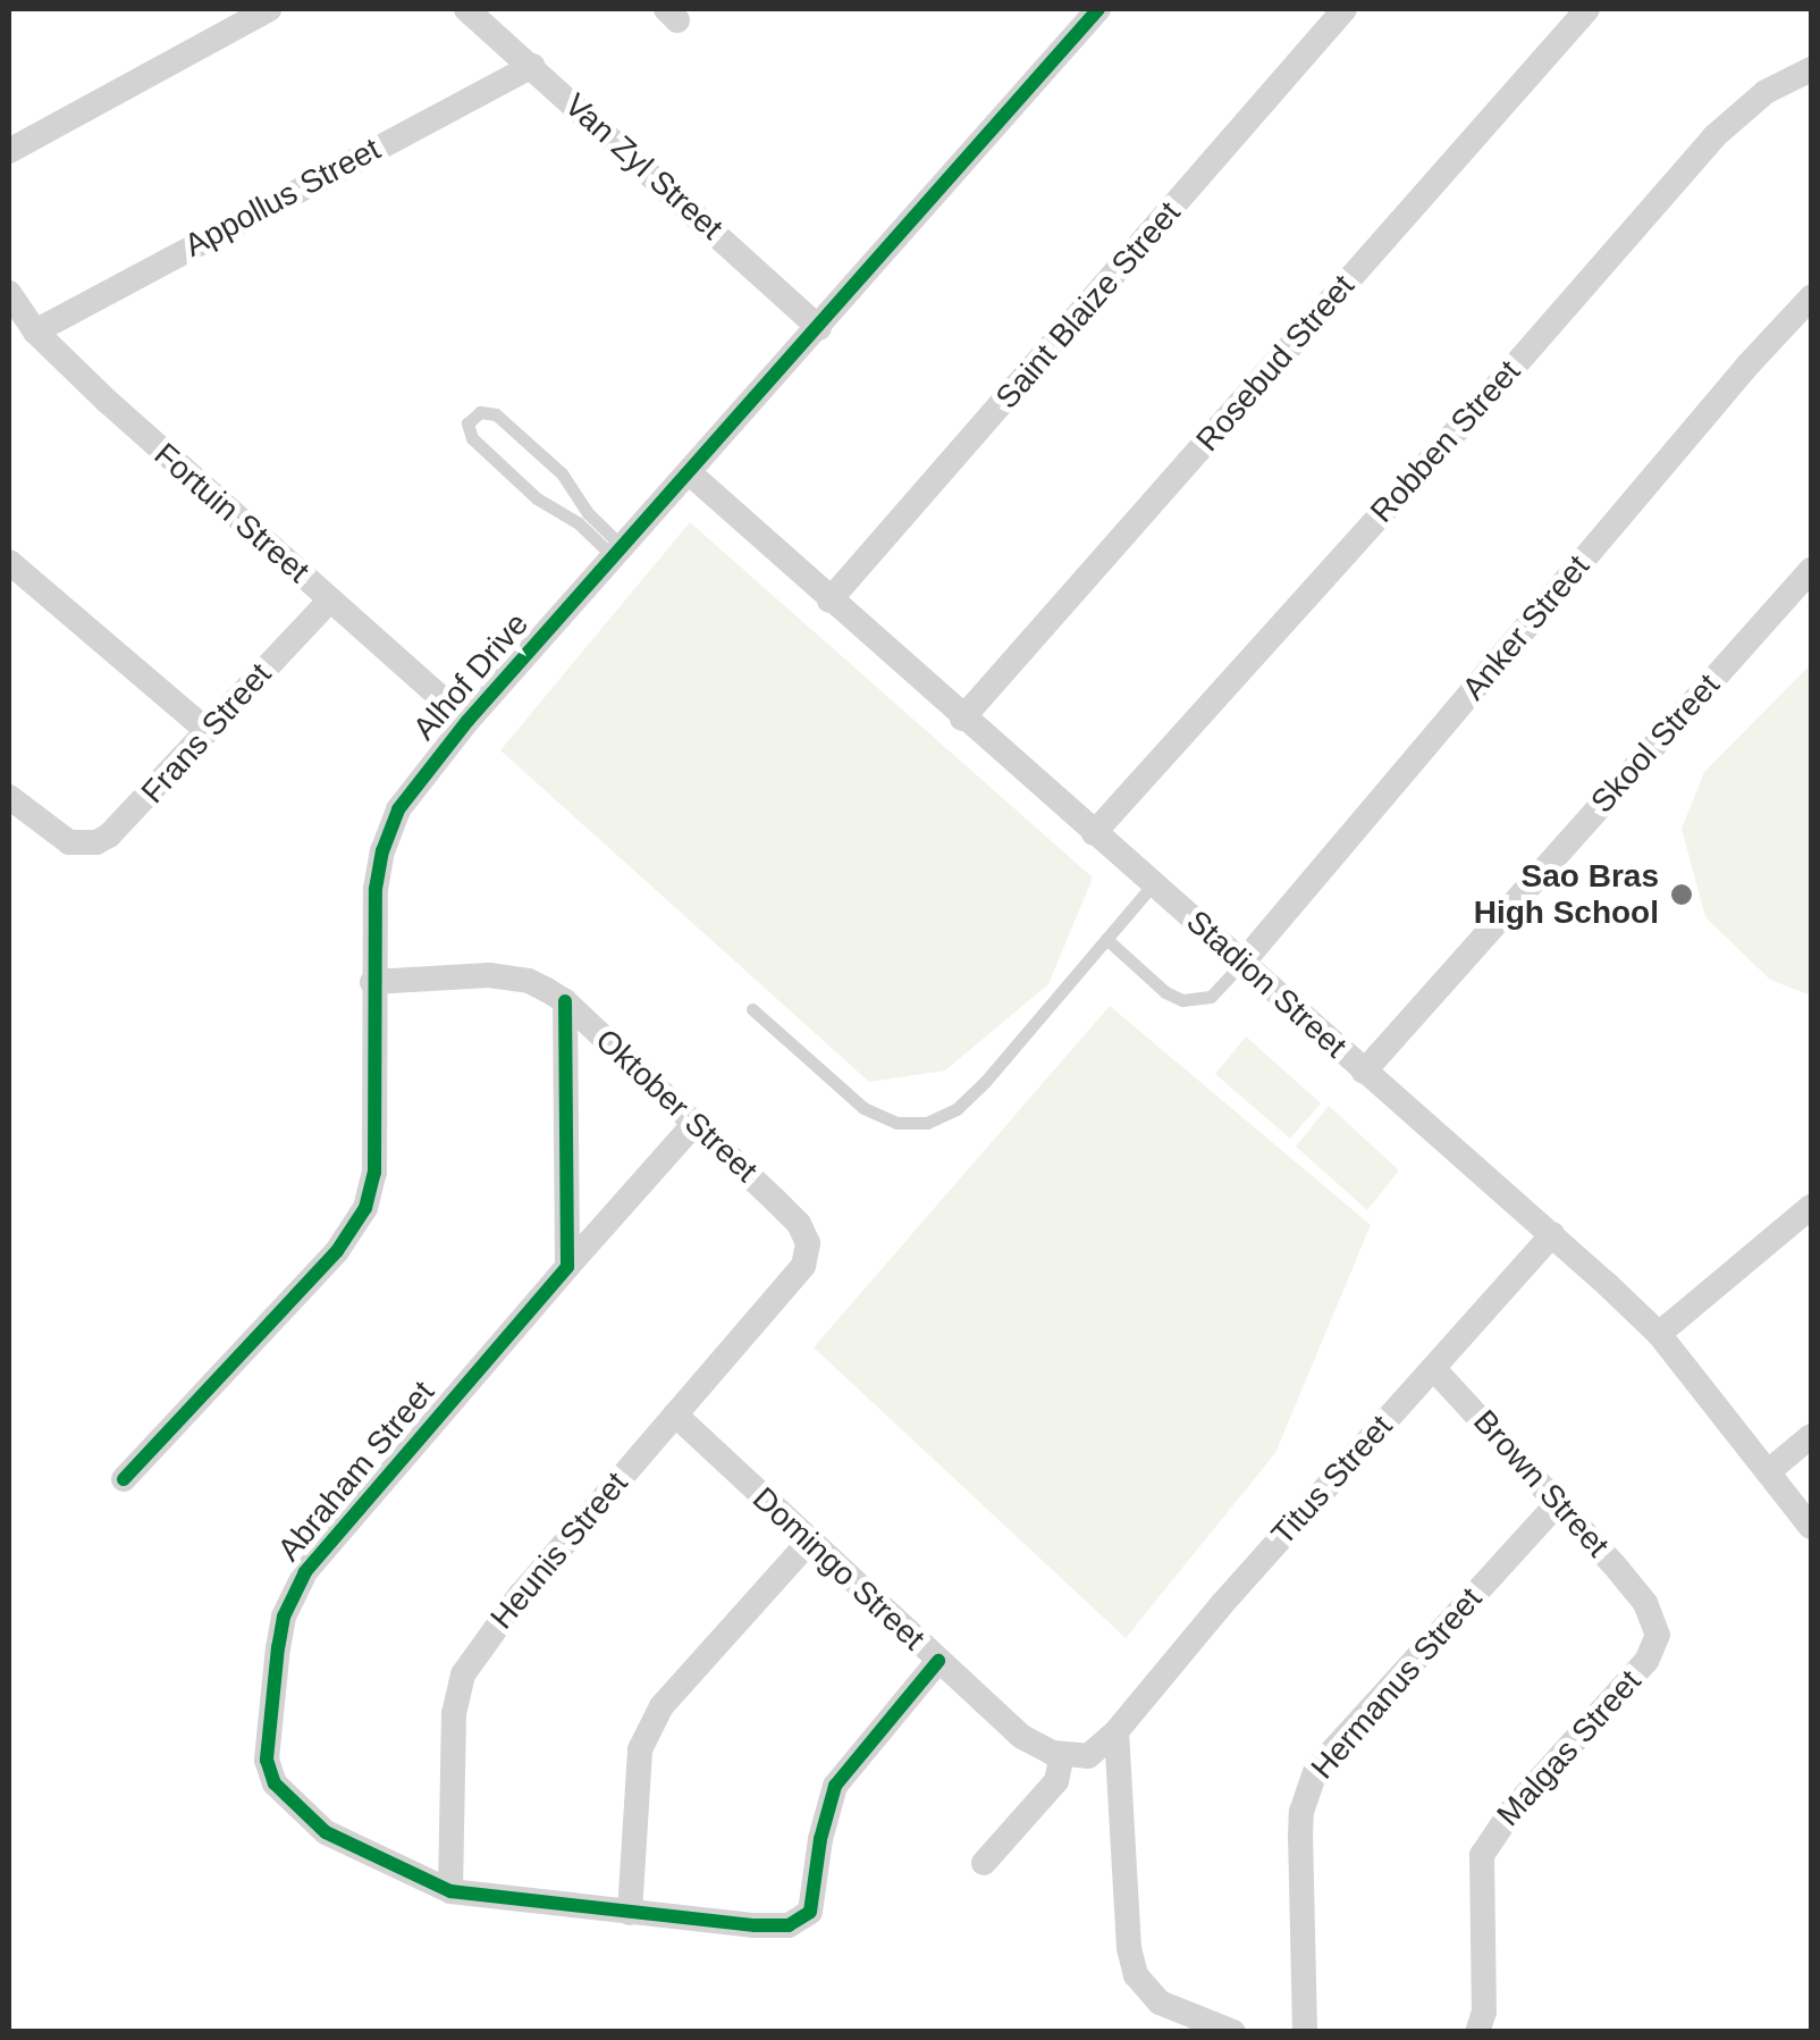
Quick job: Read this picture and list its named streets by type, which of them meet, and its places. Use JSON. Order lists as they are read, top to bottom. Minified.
{"streets":{"street":["Van Zyl Street","Appollus Street","Saint Blaize Street","Rosebud Street","Robben Street","Fortuin Street","Anker Street","Alhof Drive","Frans Street","Skool Street","Stadion Street","Oktober Street","Abraham Street","Titus Street","Brown Street","Heunis Street","Domingo Street","Hermanus Street","Malgas Street"]},"crossings":[["Van Zyl Street","Appollus Street"],["Van Zyl Street","Alhof Drive"],["Appollus Street","Fortuin Street"],["Saint Blaize Street","Stadion Street"],["Rosebud Street","Stadion Street"],["Robben Street","Stadion Street"],["Fortuin Street","Alhof Drive"],["Fortuin Street","Frans Street"],["Anker Street","Stadion Street"],["Alhof Drive","Stadion Street"],["Alhof Drive","Oktober Street"],["Skool Street","Stadion Street"],["Stadion Street","Titus Street"],["Oktober Street","Abraham Street"],["Oktober Street","Heunis Street"],["Abraham Street","Heunis Street"],["Abraham Street","Domingo Street"],["Titus Street","Brown Street"],["Titus Street","Domingo Street"],["Brown Street","Hermanus Street"],["Brown Street","Malgas Street"],["Heunis Street","Domingo Street"]],"places":["Sao Bras High School"]}
